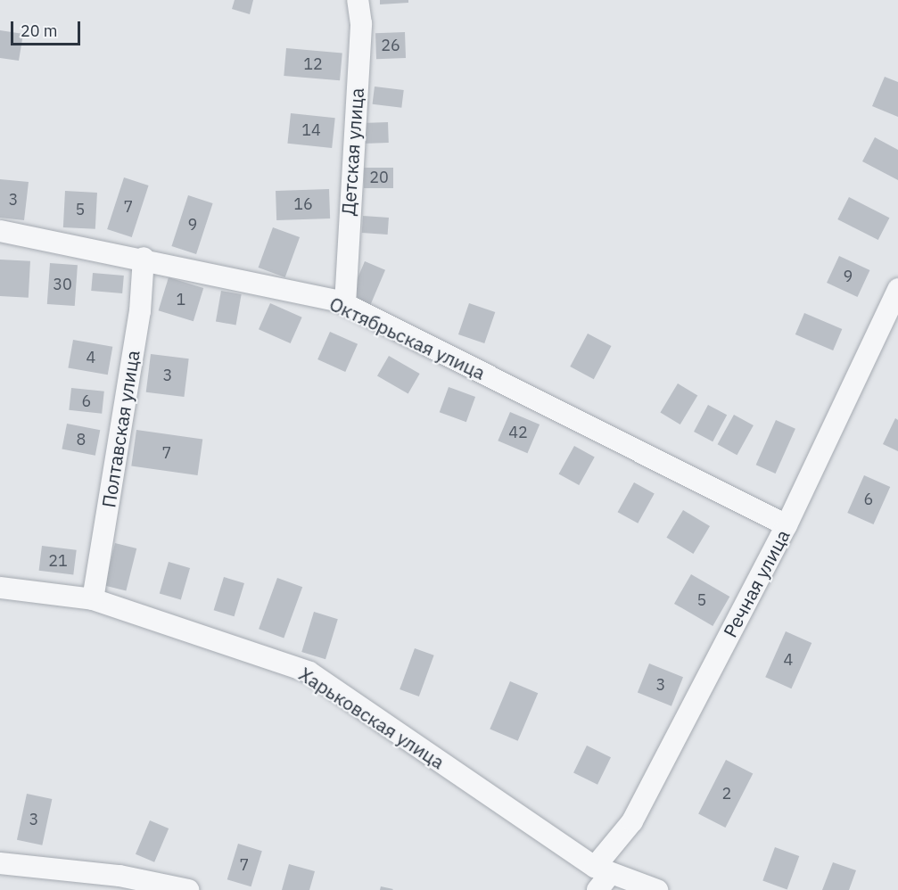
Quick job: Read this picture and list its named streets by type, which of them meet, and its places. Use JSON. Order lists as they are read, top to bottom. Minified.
{"streets":{"street":["Детская улица","Октябрьская улица","Полтавская улица","Речная улица","Харьковская улица"]},"crossings":[["Детская улица","Октябрьская улица"],["Октябрьская улица","Полтавская улица"],["Октябрьская улица","Речная улица"],["Полтавская улица","Харьковская улица"],["Речная улица","Харьковская улица"]],"house_numbers":["26","12","14","20","3","16","7","5","9","9","30","1","4","3","6","42","8","7","6","21","5","4","3","2","3","7"],"scale_bar":"20 m"}
